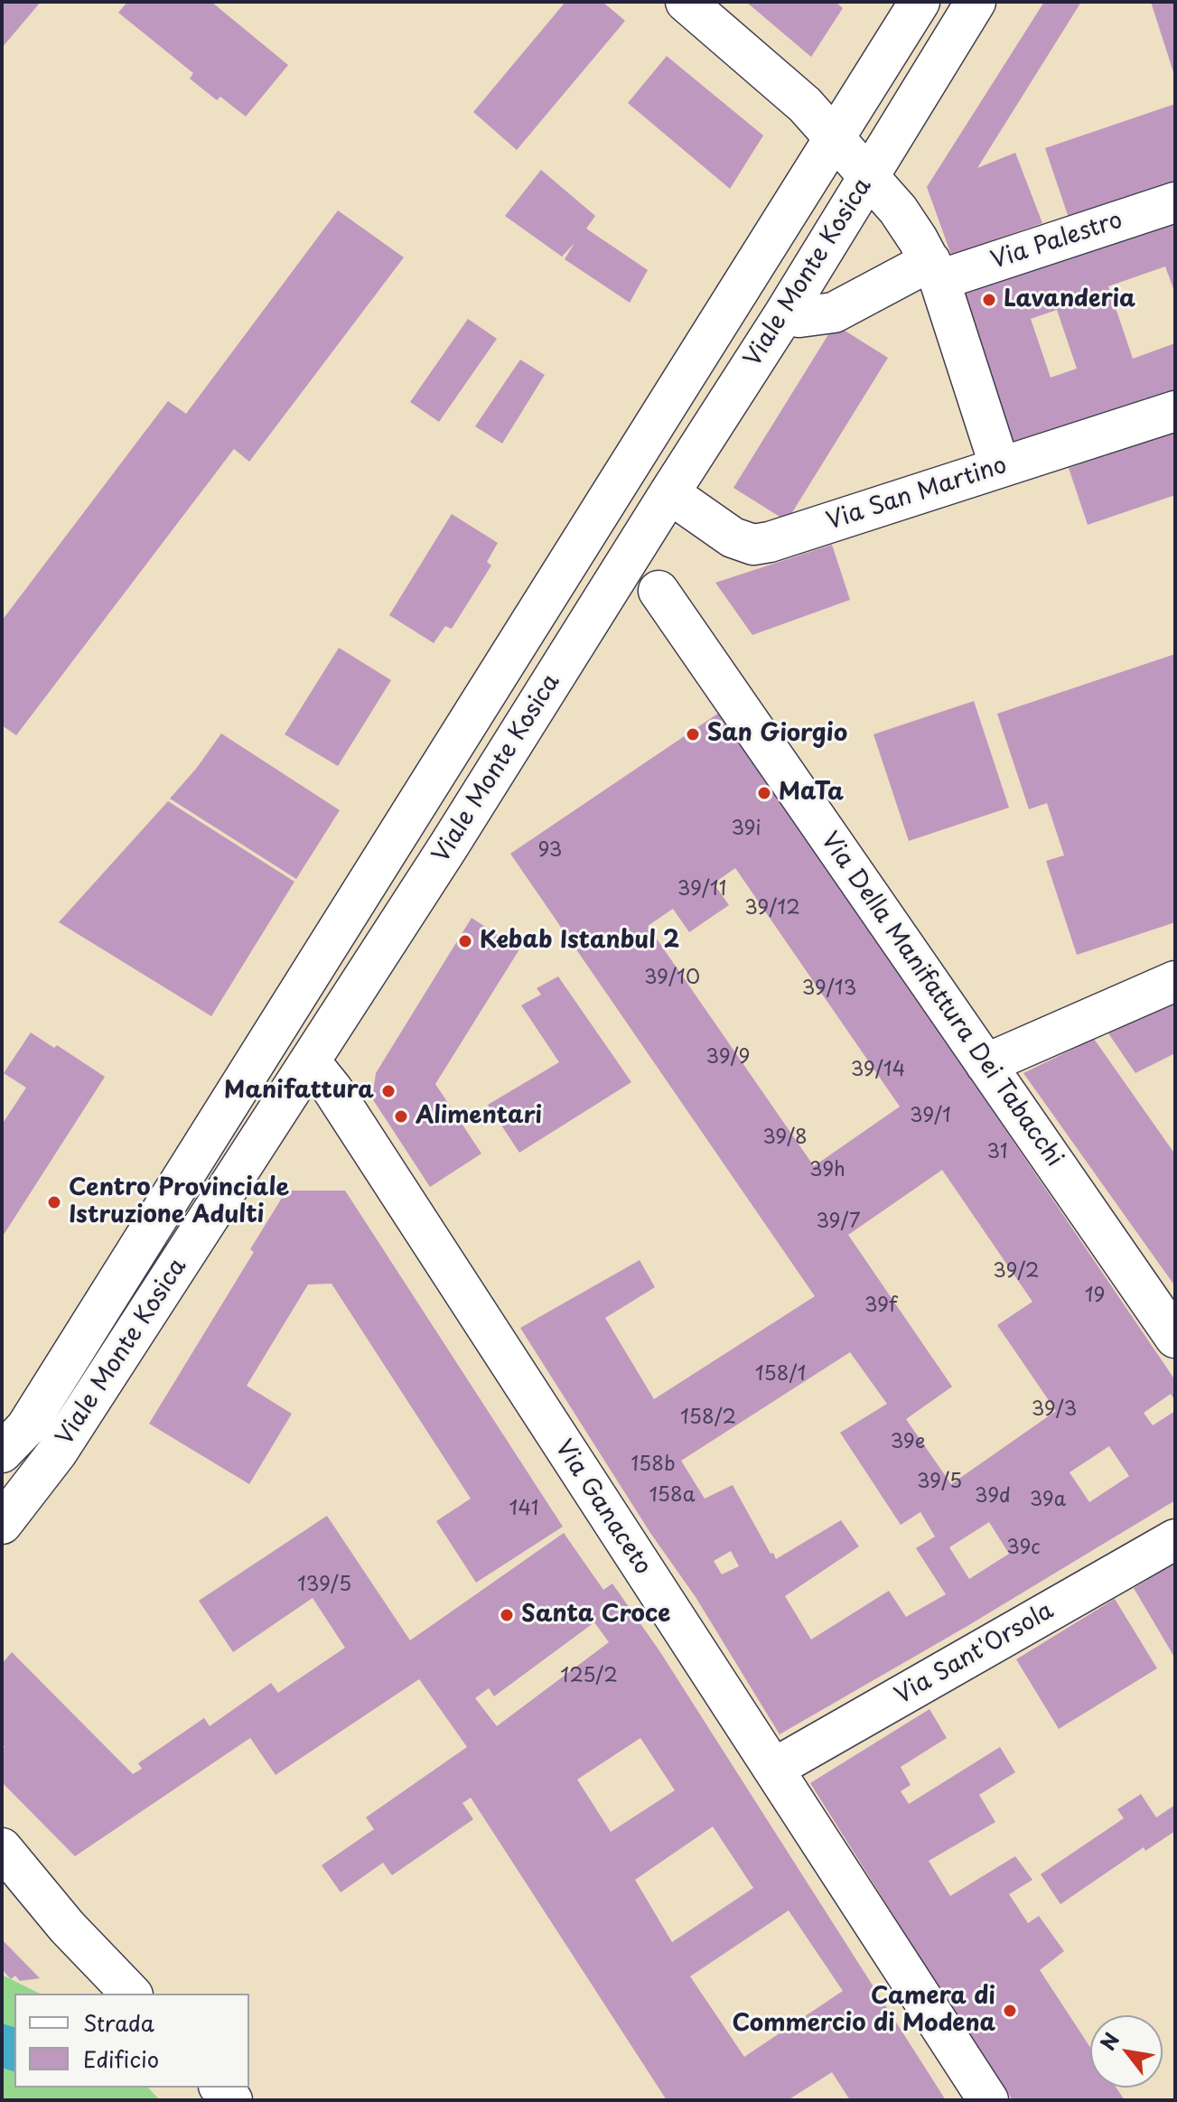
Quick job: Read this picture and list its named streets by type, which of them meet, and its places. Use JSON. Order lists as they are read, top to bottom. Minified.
{"streets":{"street":["Via Palestro","Viale Monte Kosica","Via San Martino","Via Della Manifattura Dei Tabacchi","Via Ganaceto","Via Sant'Orsola"]},"crossings":[["Via Palestro","Viale Monte Kosica"],["Viale Monte Kosica","Via San Martino"],["Viale Monte Kosica","Via Ganaceto"],["Via Ganaceto","Via Sant'Orsola"]],"places":["Lavanderia","San Giorgio","MaTa","Kebab Istanbul 2","Manifattura","Alimentari","Centro Provinciale Istruzione Adulti","Santa Croce","Camera di Commercio di Modena"],"house_numbers":["39i","93","39/11","39/12","39/10","39/13","39/9","39/14","39/1","39/8","31","39h","39/7","39/2","19","39f","158/1","39/3","158/2","39e","158b","39/5","158a","39d","39a","141","39c","139/5","125/2"],"legend":["Strada","Edificio"],"north":"top left"}
